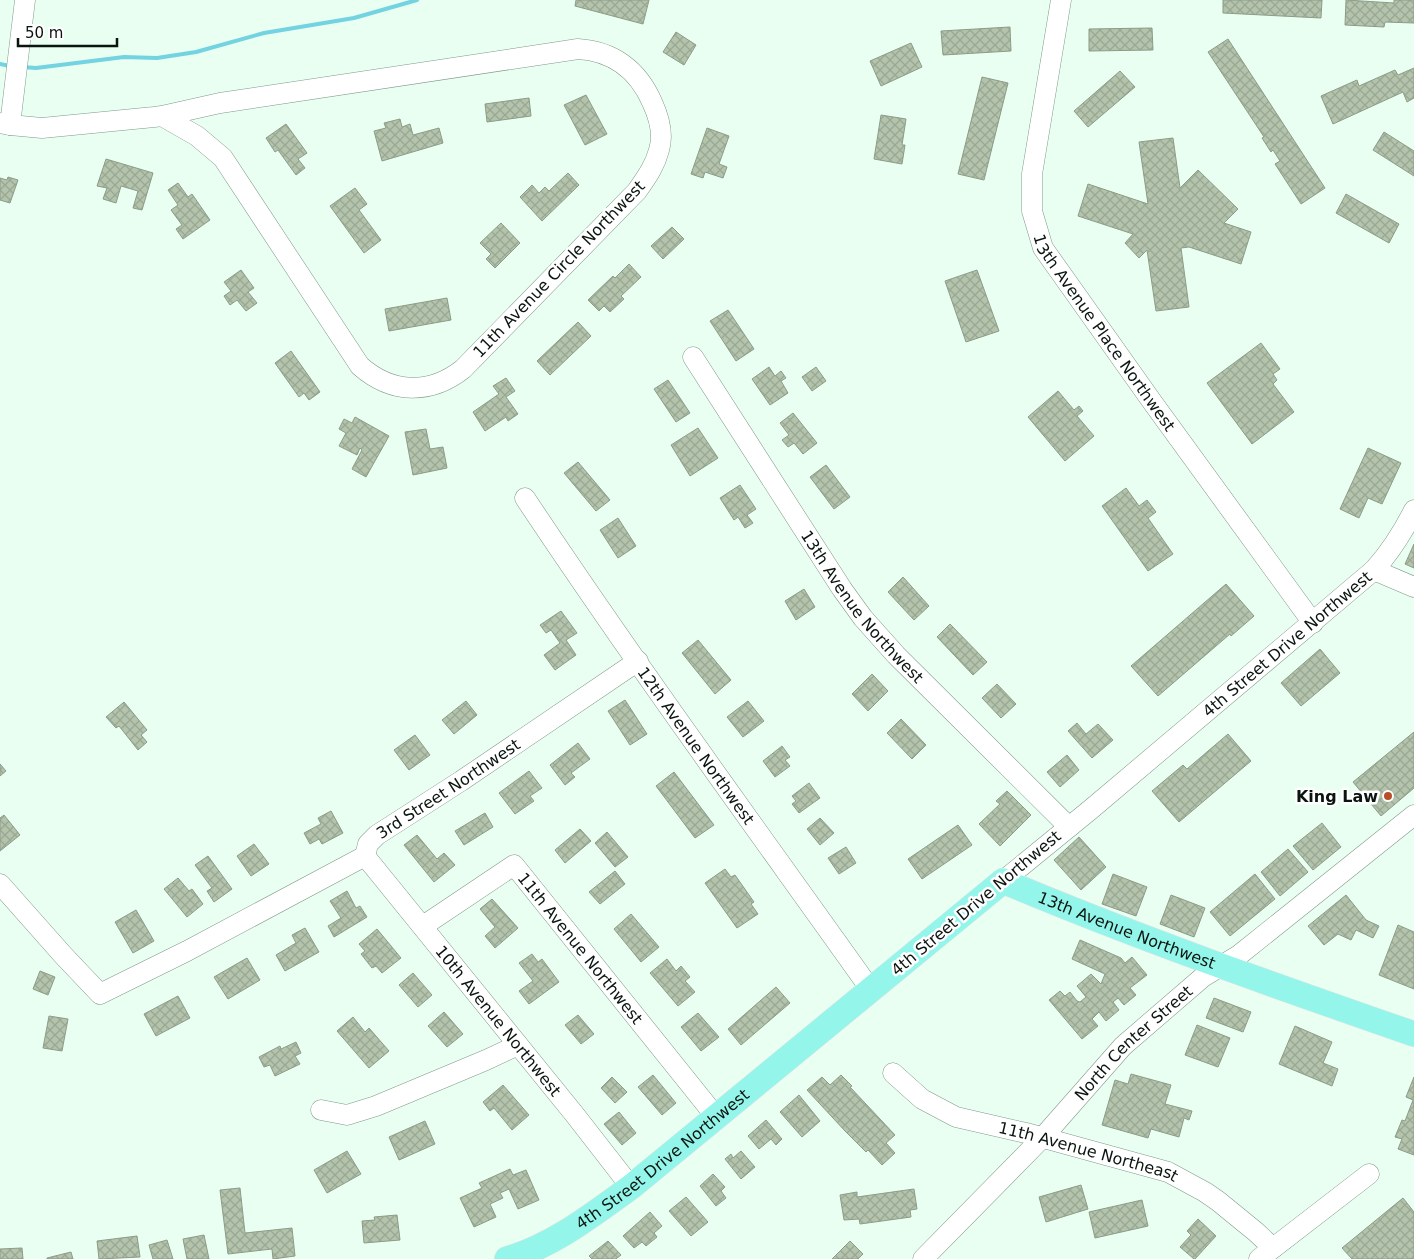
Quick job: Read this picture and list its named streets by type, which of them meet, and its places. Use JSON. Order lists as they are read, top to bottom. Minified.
{"streets":{"main road":["13th Avenue Northwest","4th Street Drive Northwest"],"street":["11th Avenue Circle Northwest","13th Avenue Place Northwest","12th Avenue Northwest","3rd Street Northwest","11th Avenue Northwest","10th Avenue Northwest","North Center Street","11th Avenue Northeast"]},"crossings":[["13th Avenue Place Northwest","4th Street Drive Northwest"],["13th Avenue Northwest","4th Street Drive Northwest"],["13th Avenue Northwest","North Center Street"],["4th Street Drive Northwest","12th Avenue Northwest"],["4th Street Drive Northwest","11th Avenue Northwest"],["4th Street Drive Northwest","10th Avenue Northwest"],["12th Avenue Northwest","3rd Street Northwest"],["3rd Street Northwest","10th Avenue Northwest"],["11th Avenue Northwest","10th Avenue Northwest"],["North Center Street","11th Avenue Northeast"]],"places":["King Law"],"scale_bar":"50 m"}
